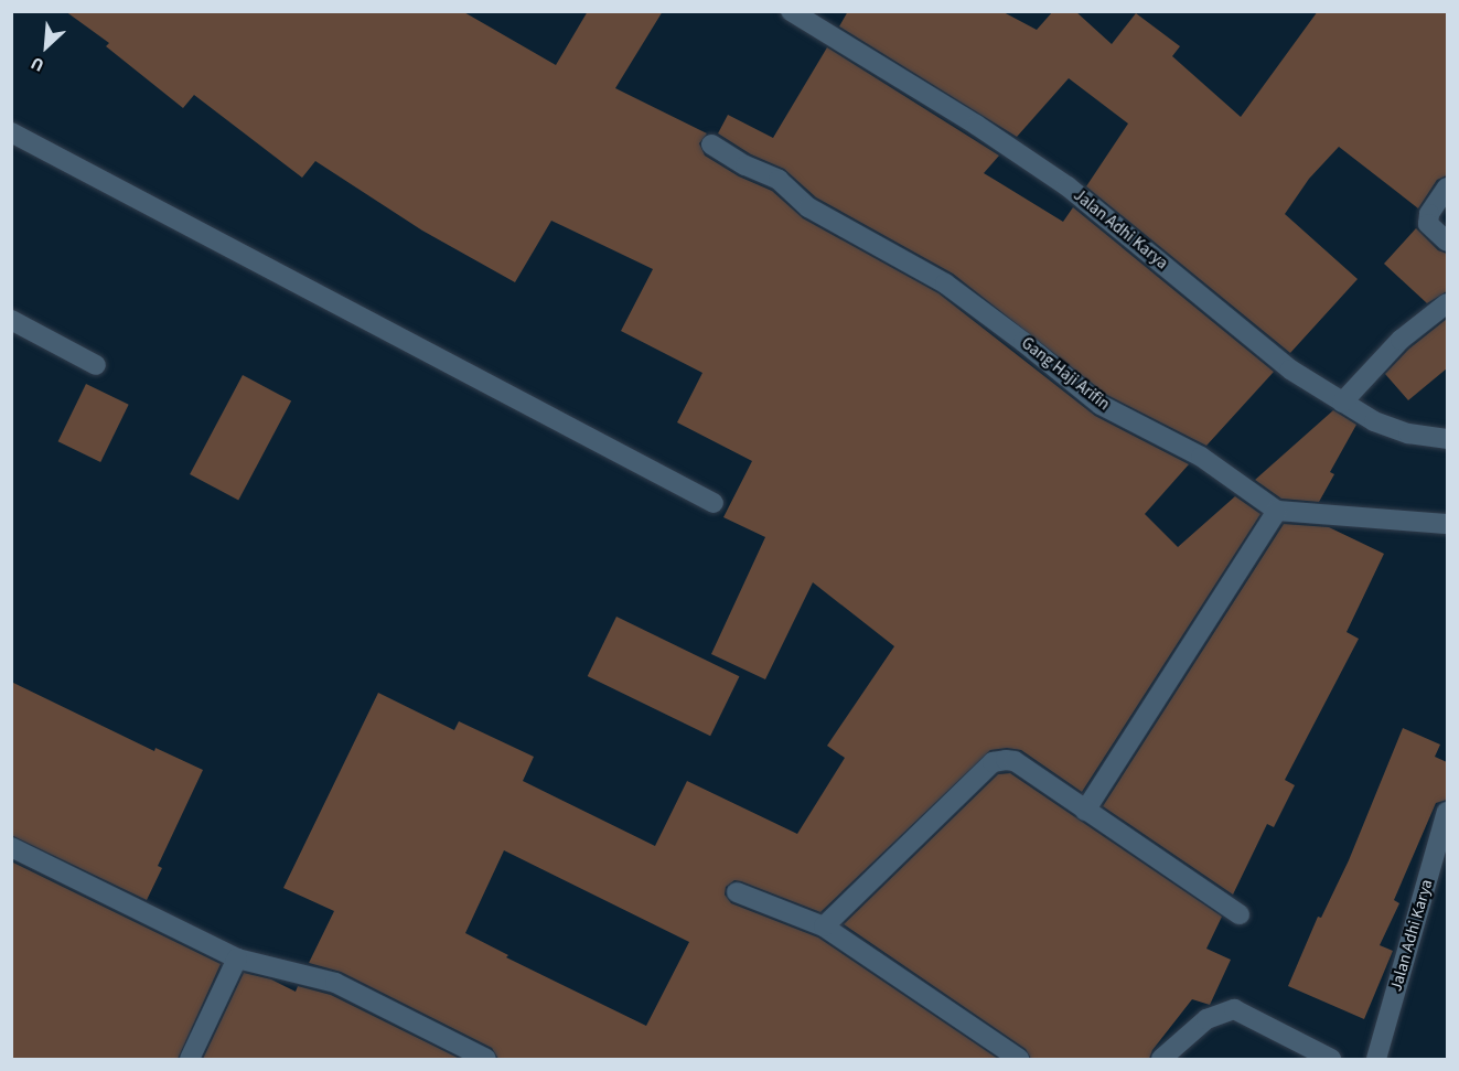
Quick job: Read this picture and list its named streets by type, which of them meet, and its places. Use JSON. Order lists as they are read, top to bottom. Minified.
{"streets":{"street":["Jalan Adhi Karya","Gang Haji Arifin"]},"north":"bottom left"}
